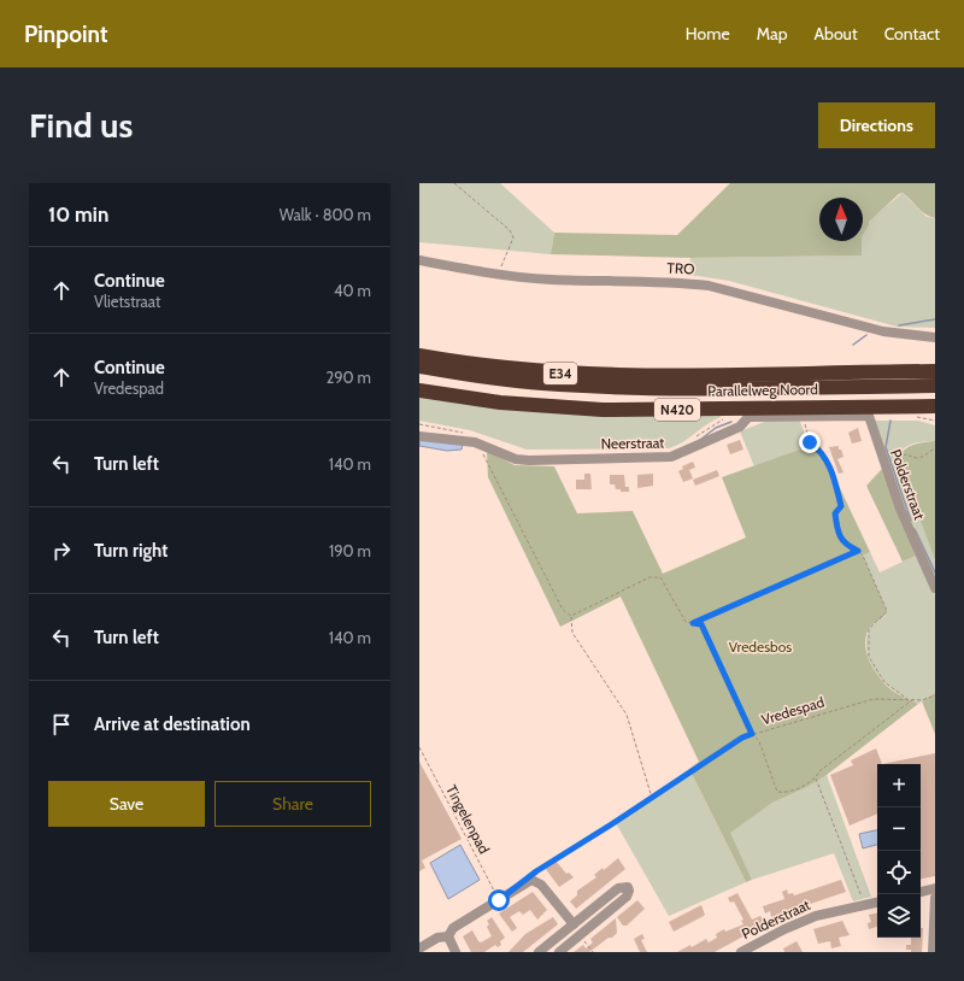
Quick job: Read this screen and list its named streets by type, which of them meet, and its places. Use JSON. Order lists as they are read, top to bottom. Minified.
{"streets":{"highway":["E34","Parallelweg Noord","N420"],"street":["TRO","Neerstraat","Polderstraat"],"path":["Vredespad","Tingelenpad"]},"crossings":[["Neerstraat","Polderstraat"]],"parks":["Vredesbos"],"north":"top","page":{"header":"Pinpoint","nav":["Home","Map","About","Contact"],"buttons":["Directions",["Save","Share"]],"title":"Find us","heading":["10 min","Walk · 800 m"],"list":[["Continue","Vlietstraat","40 m"],["Continue","Vredespad","290 m"],["Turn left","140 m"],["Turn right","190 m"],["Turn left","140 m"],"Arrive at destination"],"map_buttons":["+","−"]}}
